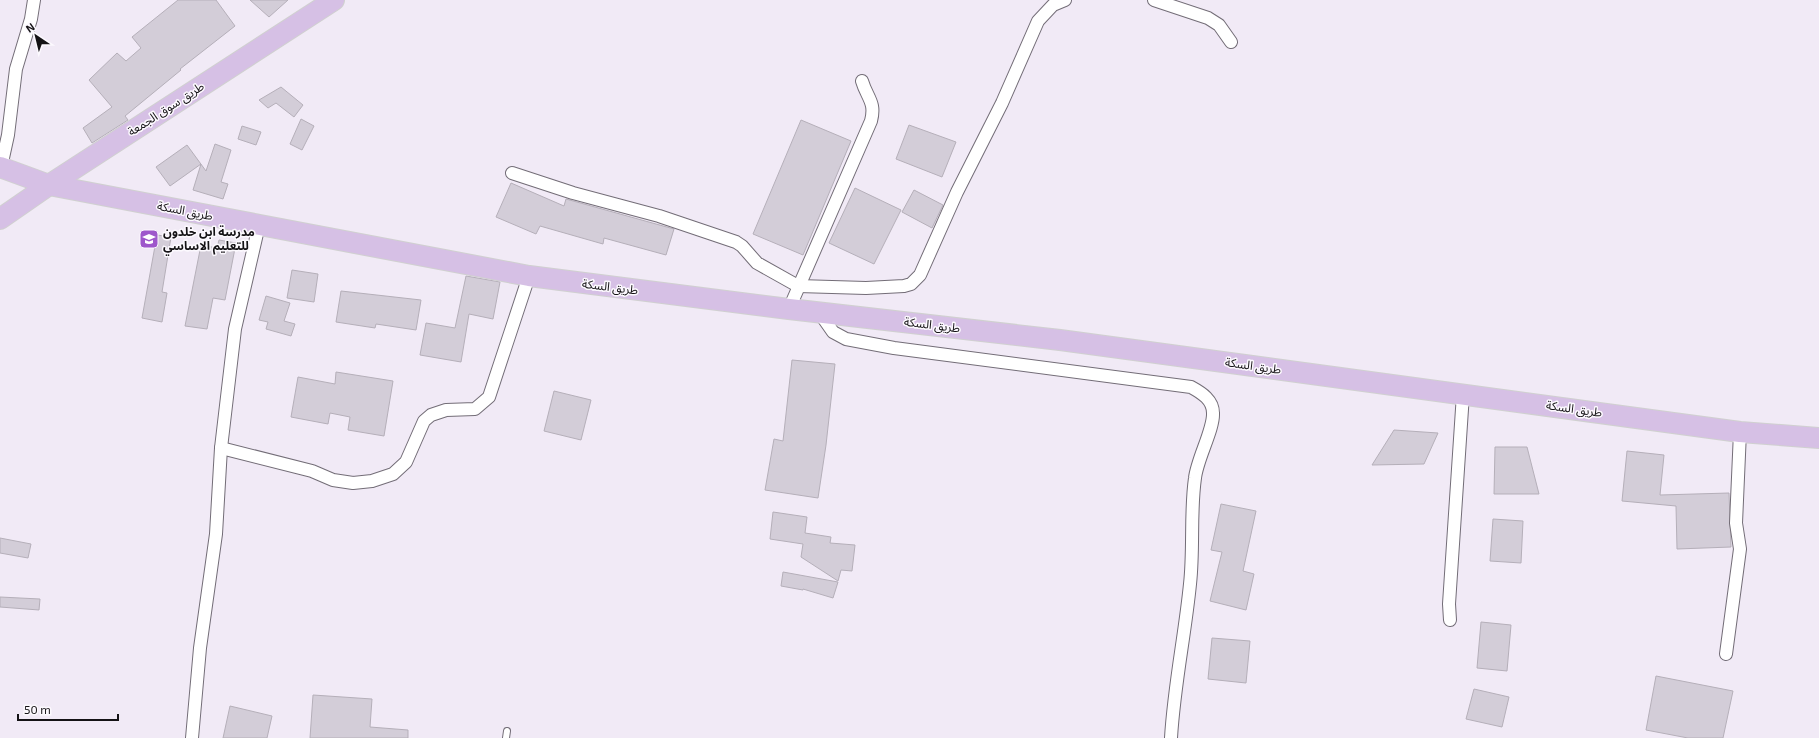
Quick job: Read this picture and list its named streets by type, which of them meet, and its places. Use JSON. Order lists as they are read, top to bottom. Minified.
{"streets":{"main road":["طريق سوق الجمعة","طريق السكة"]},"crossings":[["طريق سوق الجمعة","طريق السكة"]],"places":{"school or university":["مدرسة ابن خلدون للتعليم الاساسي"]},"scale_bar":"50 m","north":"top left"}
